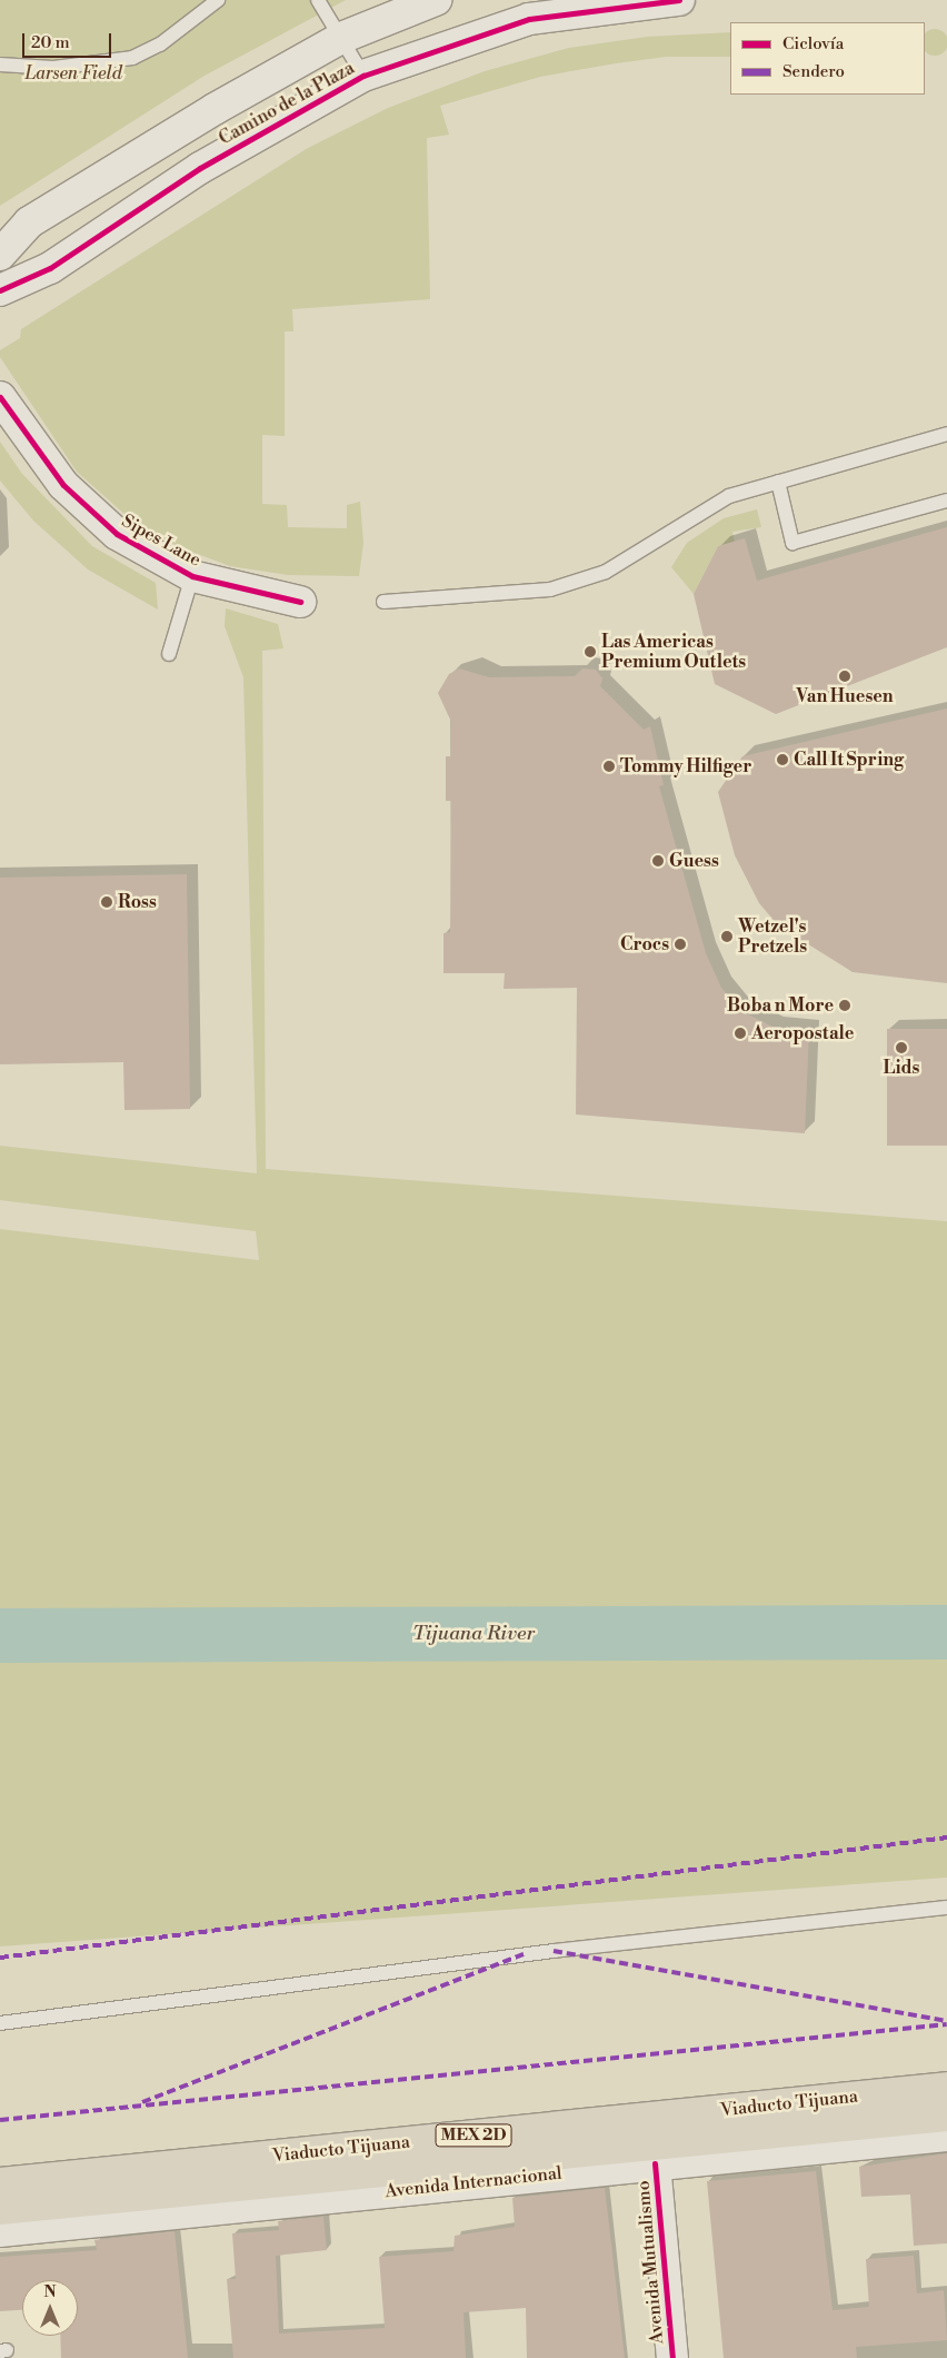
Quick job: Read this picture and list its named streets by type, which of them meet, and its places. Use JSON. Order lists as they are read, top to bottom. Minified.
{"streets":{"highway":["Viaducto Tijuana","MEX 2D","Avenida Internacional"],"main road":["Camino de la Plaza","Sipes Lane","Avenida Mutualismo"]},"crossings":[["Avenida Internacional","Avenida Mutualismo"]],"water":["Tijuana River"],"parks":["Larsen Field"],"places":["Las Americas Premium Outlets","Van Huesen","Call It Spring","Tommy Hilfiger","Guess","Ross","Wetzel's Pretzels","Crocs","Boba n More","Aeropostale","Lids"],"legend":["Ciclovía","Sendero"],"scale_bar":"20 m","north":"top"}
